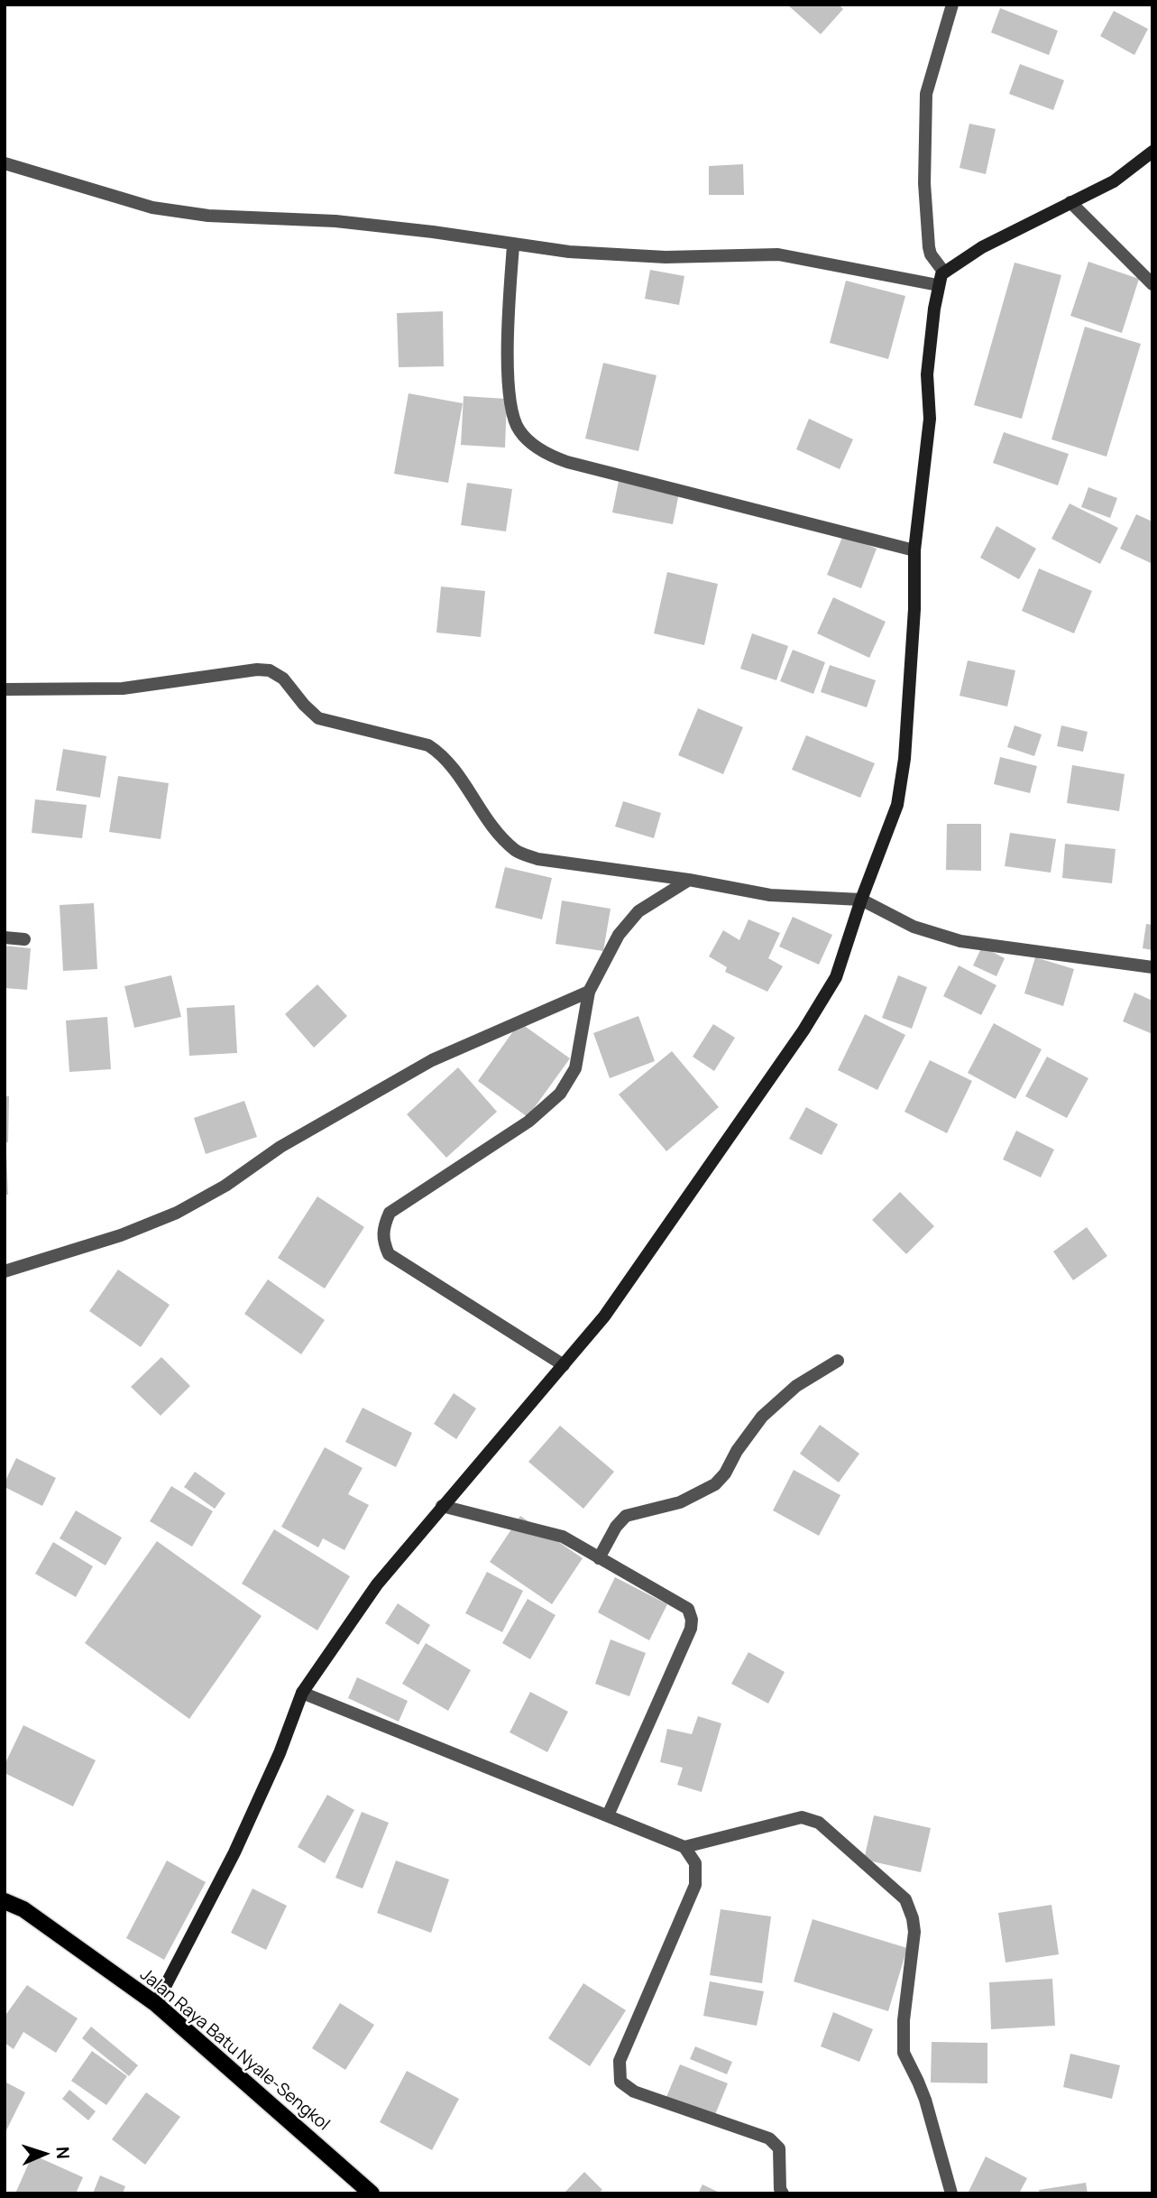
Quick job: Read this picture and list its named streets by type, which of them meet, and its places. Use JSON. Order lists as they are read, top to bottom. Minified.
{"streets":{"main road":["Jalan Raya Batu Nyale-Sengkol"]},"north":"right"}
